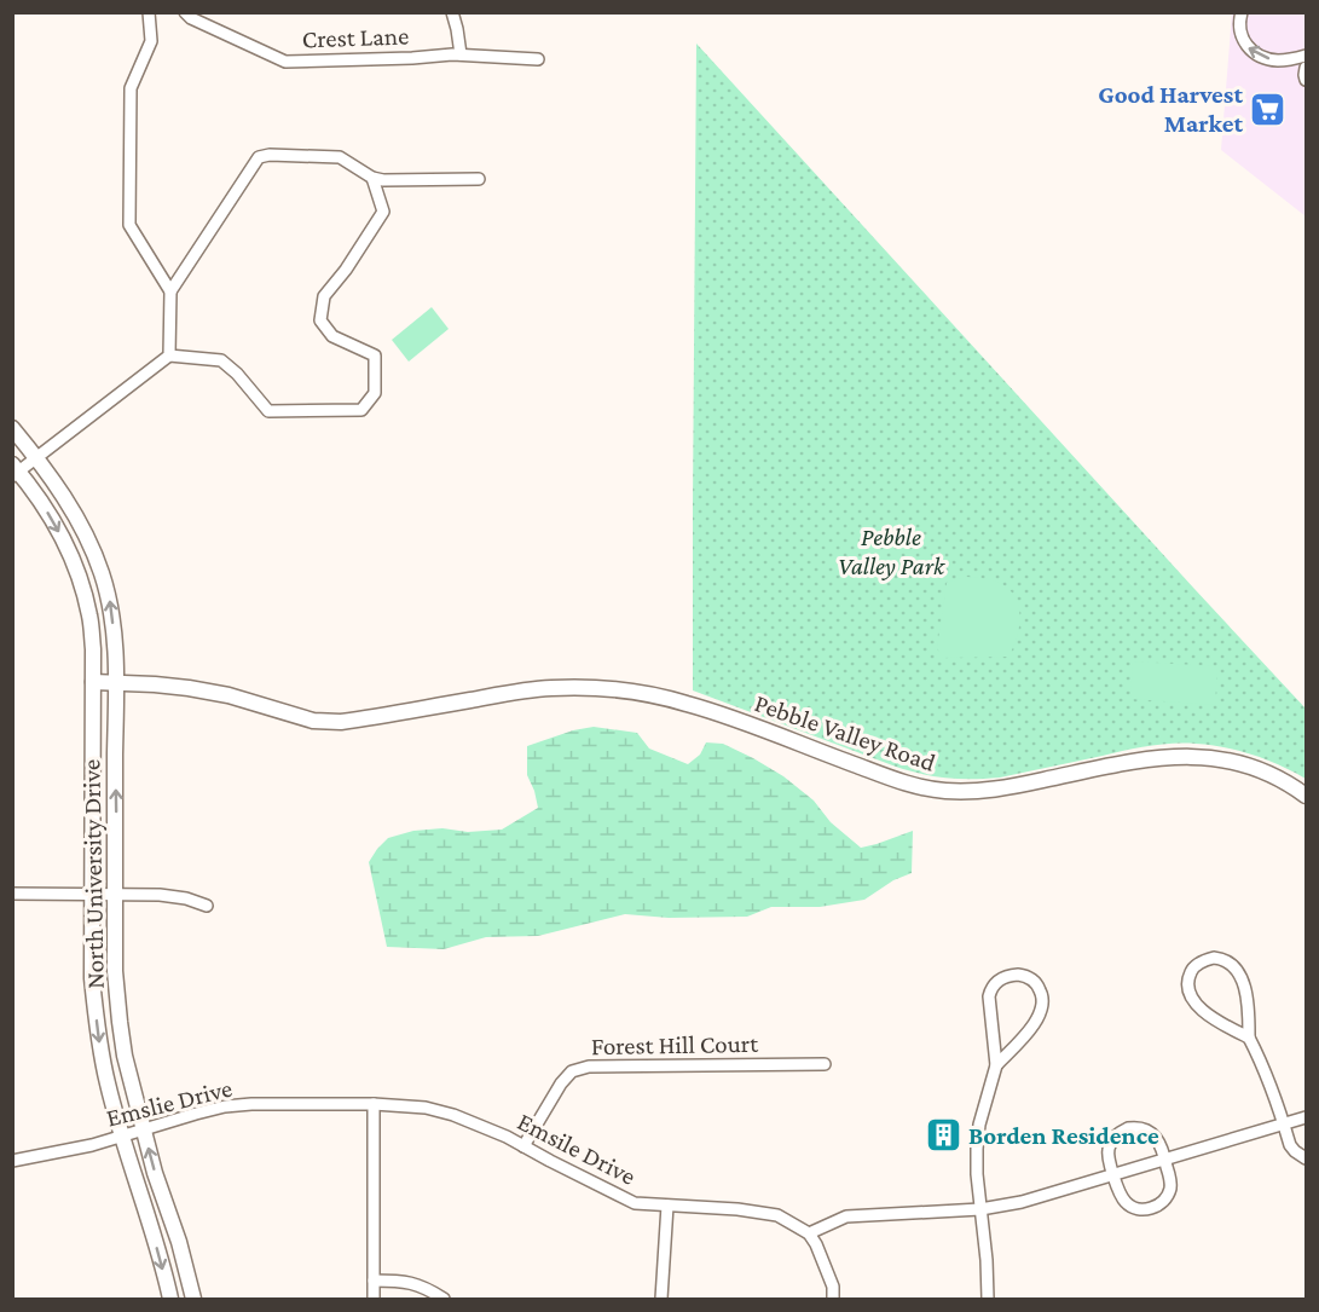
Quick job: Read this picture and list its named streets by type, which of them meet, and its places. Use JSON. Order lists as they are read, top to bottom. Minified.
{"streets":{"street":["Crest Lane","Pebble Valley Road","North University Drive","Forest Hill Court","Emslie Drive","Emsile Drive"]},"crossings":[["Pebble Valley Road","North University Drive"],["North University Drive","Emslie Drive"],["Forest Hill Court","Emsile Drive"],["Emslie Drive","Emsile Drive"]],"parks":["Pebble Valley Park"],"places":{"supermarket":["Good Harvest Market"],"building":["Borden Residence"]}}
